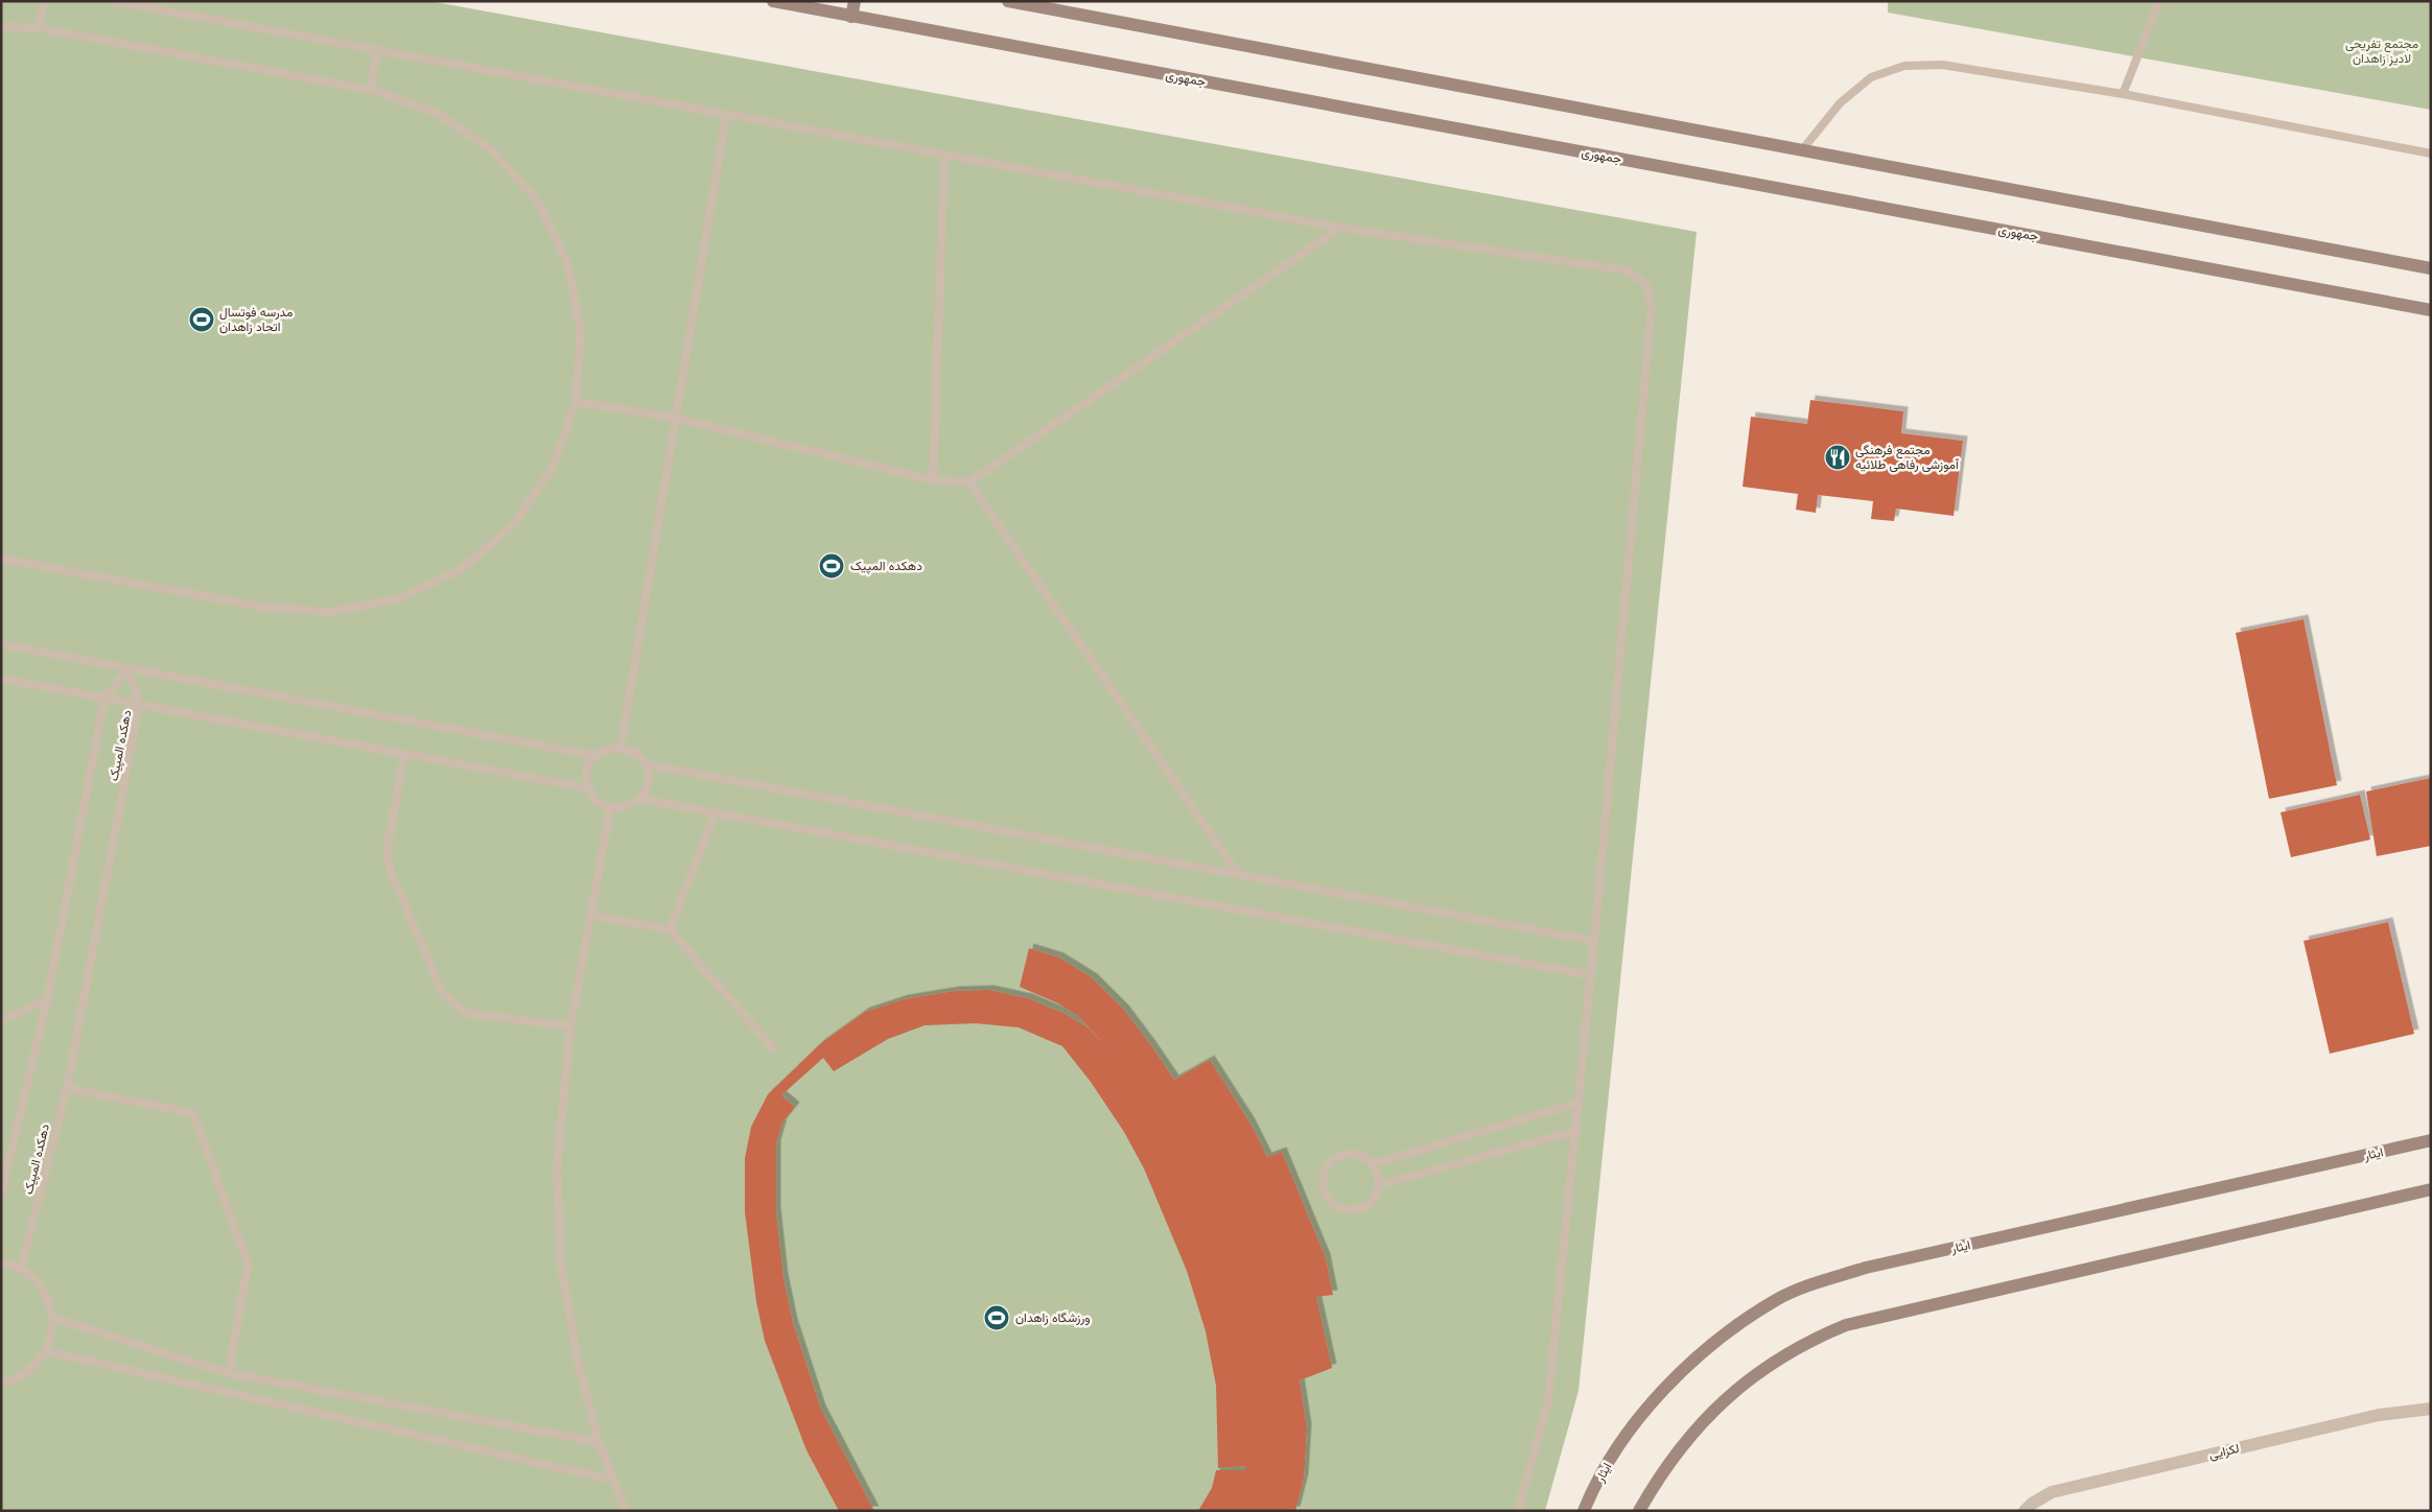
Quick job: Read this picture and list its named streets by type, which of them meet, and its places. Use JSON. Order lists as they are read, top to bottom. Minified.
{"streets":{"main road":["جمهوری","ایثار"],"street":["لکزایی"],"lane":["دهکده المپیک"]},"parks":["مجتمع تفریحی لادیز زاهدان"],"places":{"sports":["مدرسه فوتسال اتحاد زاهدان","دهکده المپیک","ورزشگاه زاهدان"],"restaurant":["مجتمع فرهنگی ٱموزشی رفاهی طلائیه"]}}
